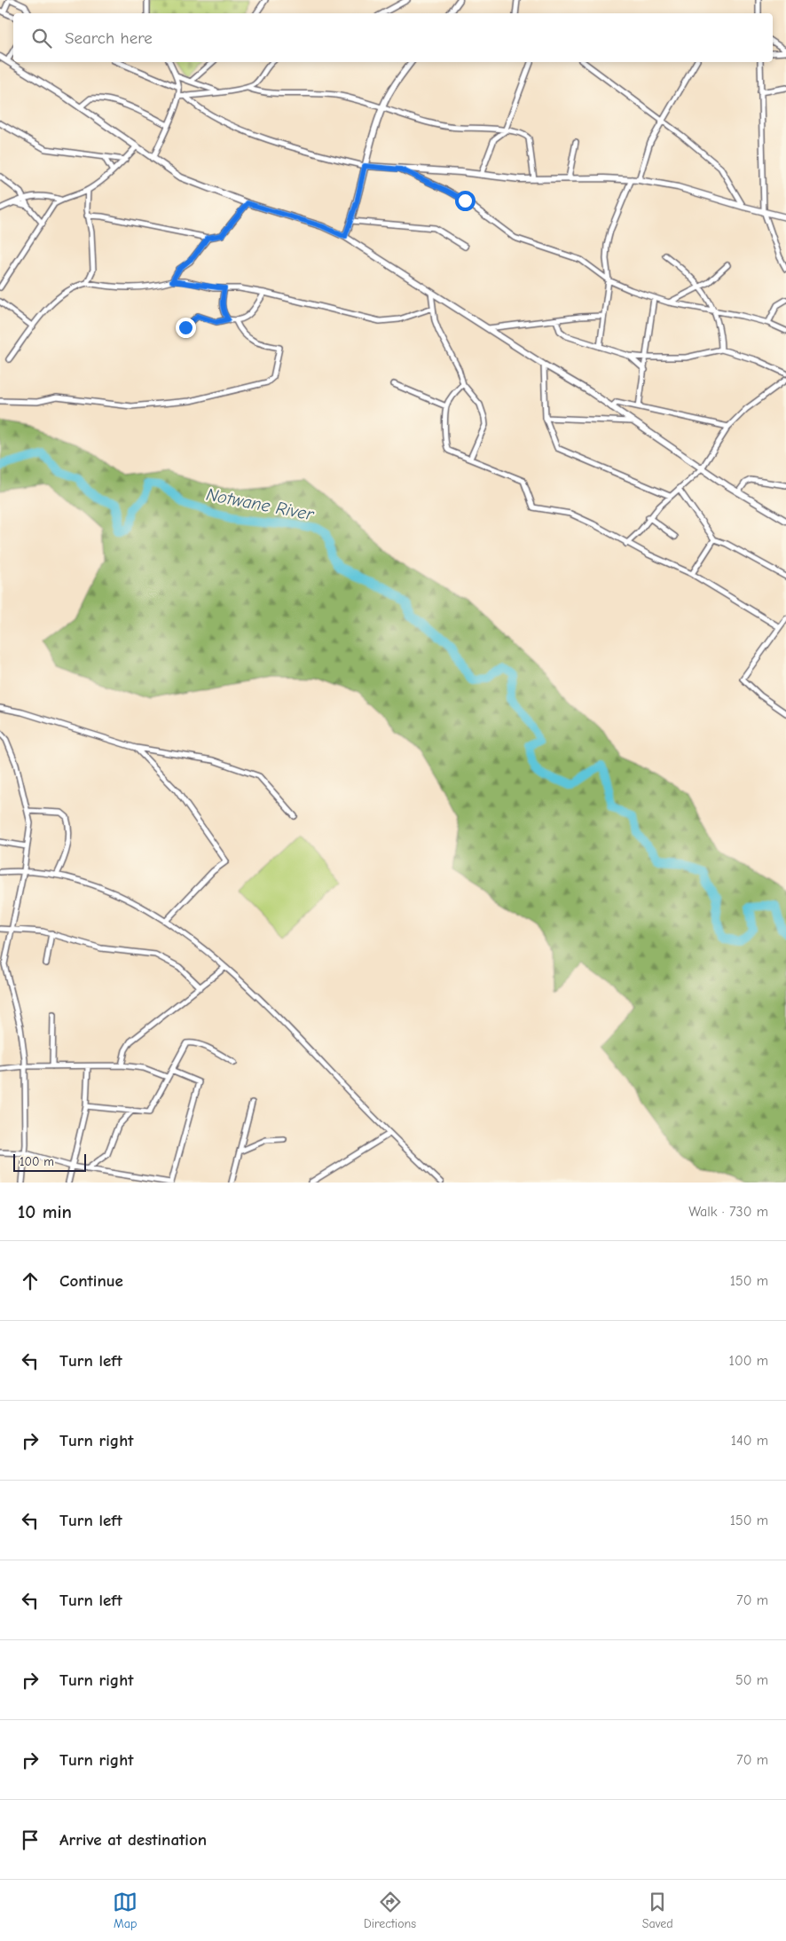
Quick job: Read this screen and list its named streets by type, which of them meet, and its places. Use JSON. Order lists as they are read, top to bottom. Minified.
{"water":["Notwane River"],"scale_bar":"100 m","page":{"search":"Search here","scale":"100 m","heading":["10 min","Walk · 730 m"],"list":[["Continue","150 m"],["Turn left","100 m"],["Turn right","140 m"],["Turn left","150 m"],["Turn left","70 m"],["Turn right","50 m"],["Turn right","70 m"],"Arrive at destination"],"nav":["Map","Directions","Saved"]}}
